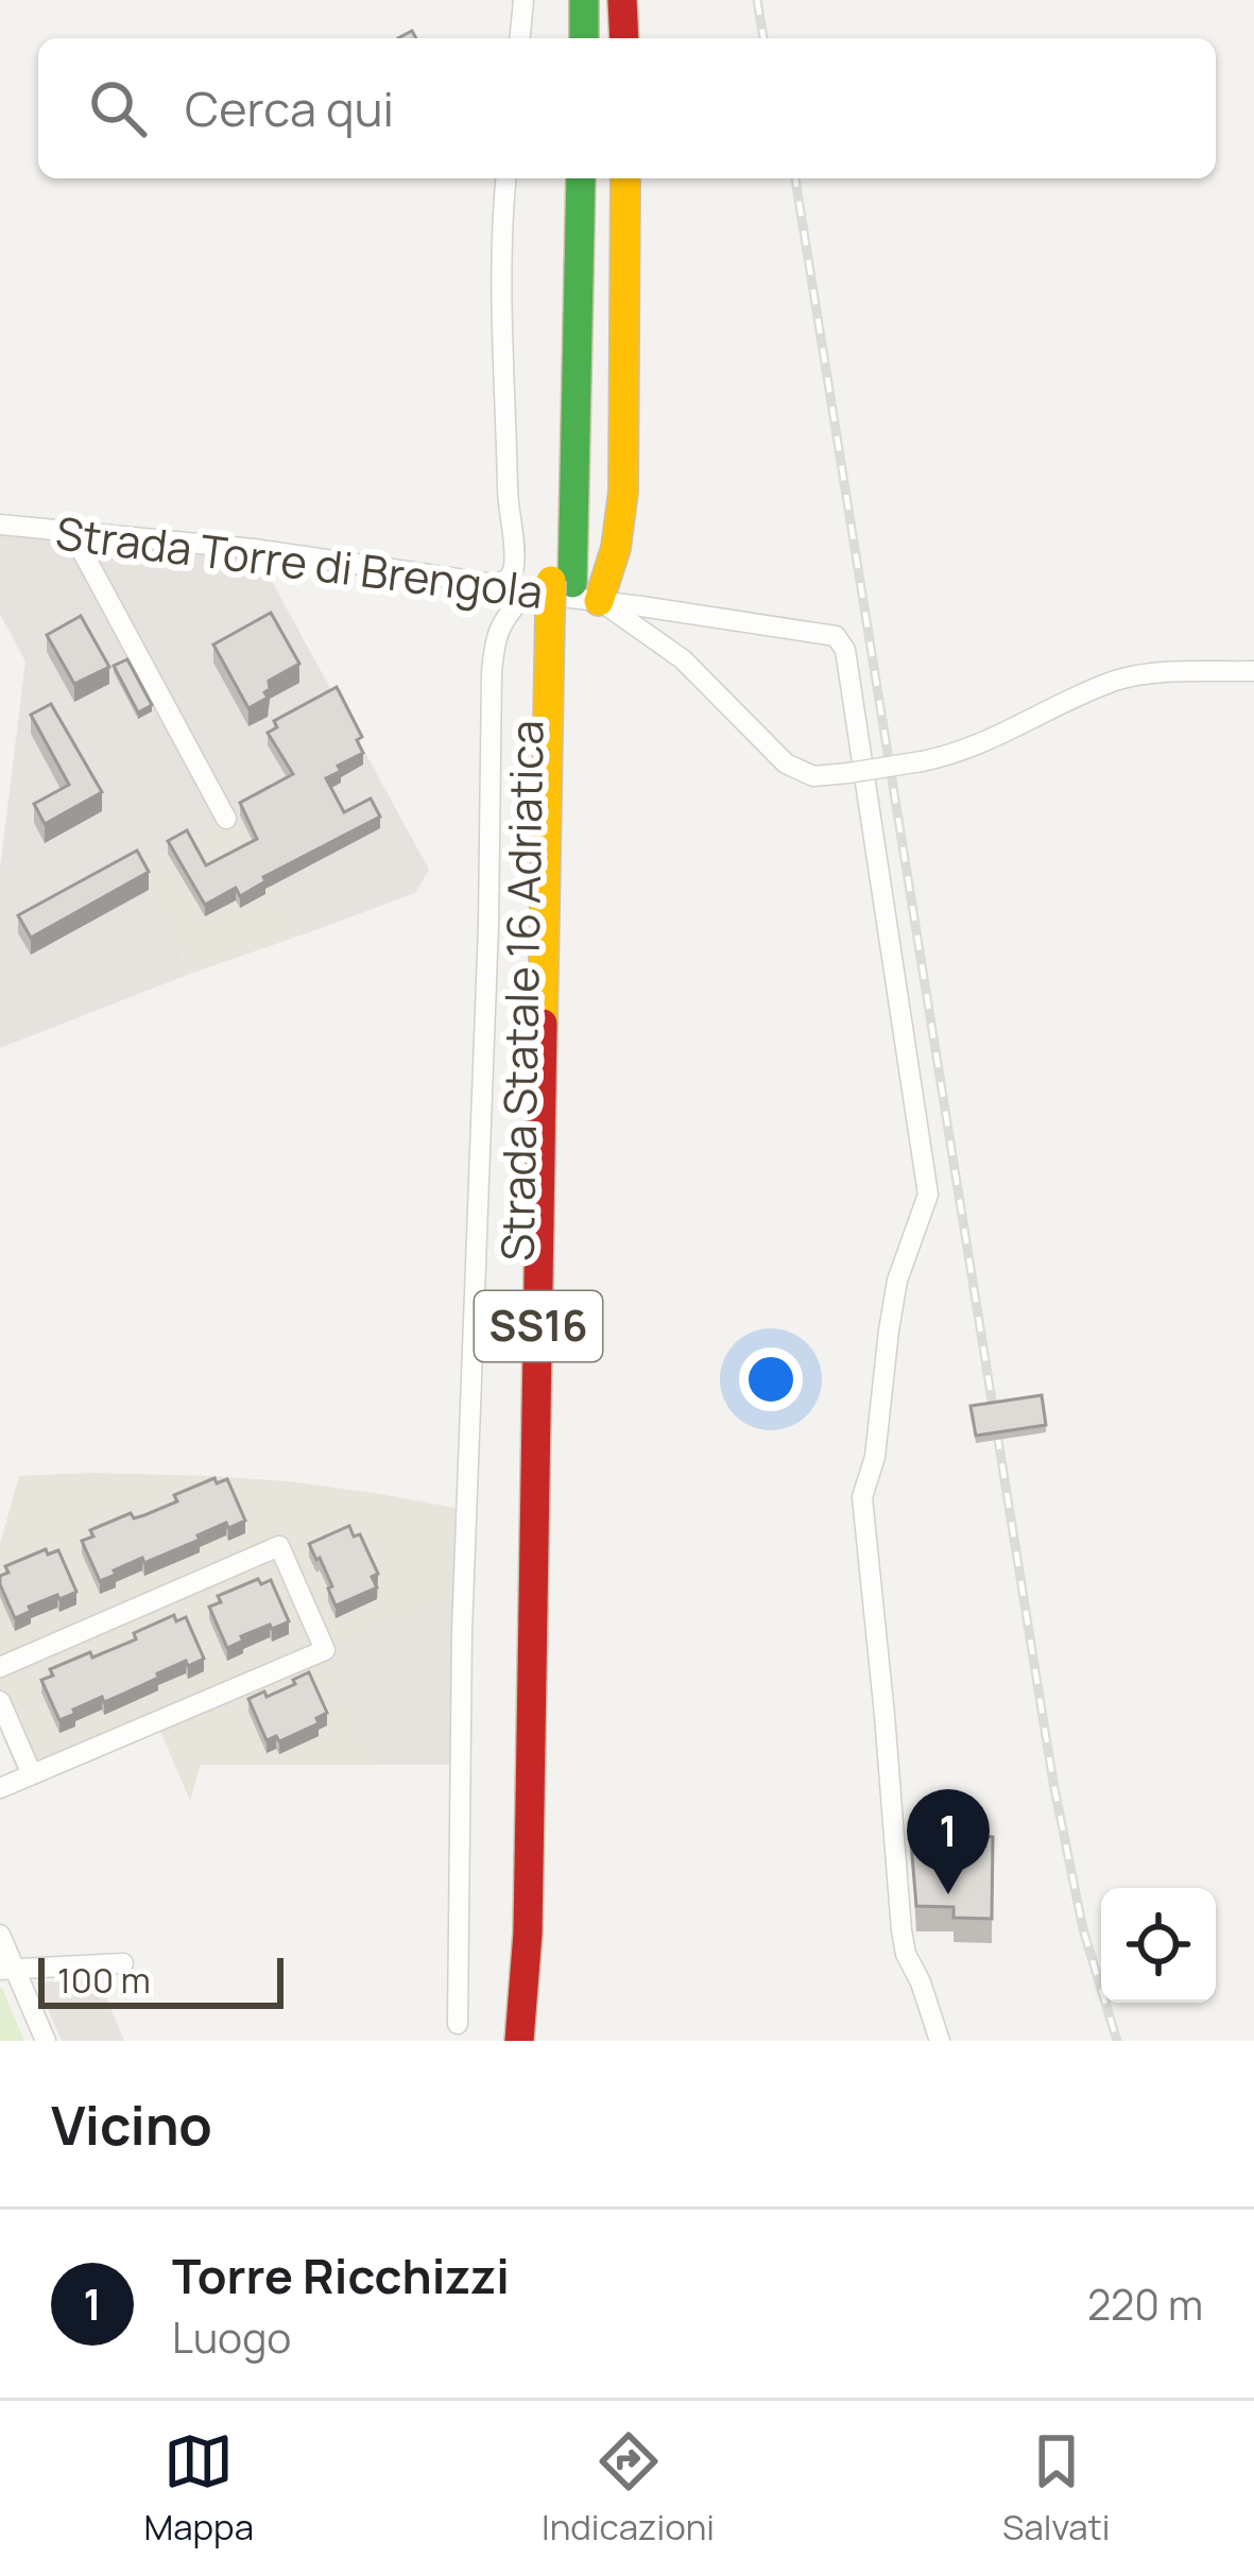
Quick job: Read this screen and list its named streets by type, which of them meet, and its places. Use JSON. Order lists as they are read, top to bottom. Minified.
{"streets":{"highway":["Strada Statale 16 Adriatica","SS16"],"street":["Strada Torre di Brengola"]},"crossings":[["Strada Torre di Brengola","Strada Statale 16 Adriatica"]],"scale_bar":"100 m","page":{"search":"Cerca qui","pins":"1","scale":"100 m","heading":"Vicino","list":[{"mark":"1","name":"Torre Ricchizzi","note":"Luogo","value":"220 m"}],"nav":["Mappa","Indicazioni","Salvati"]}}
